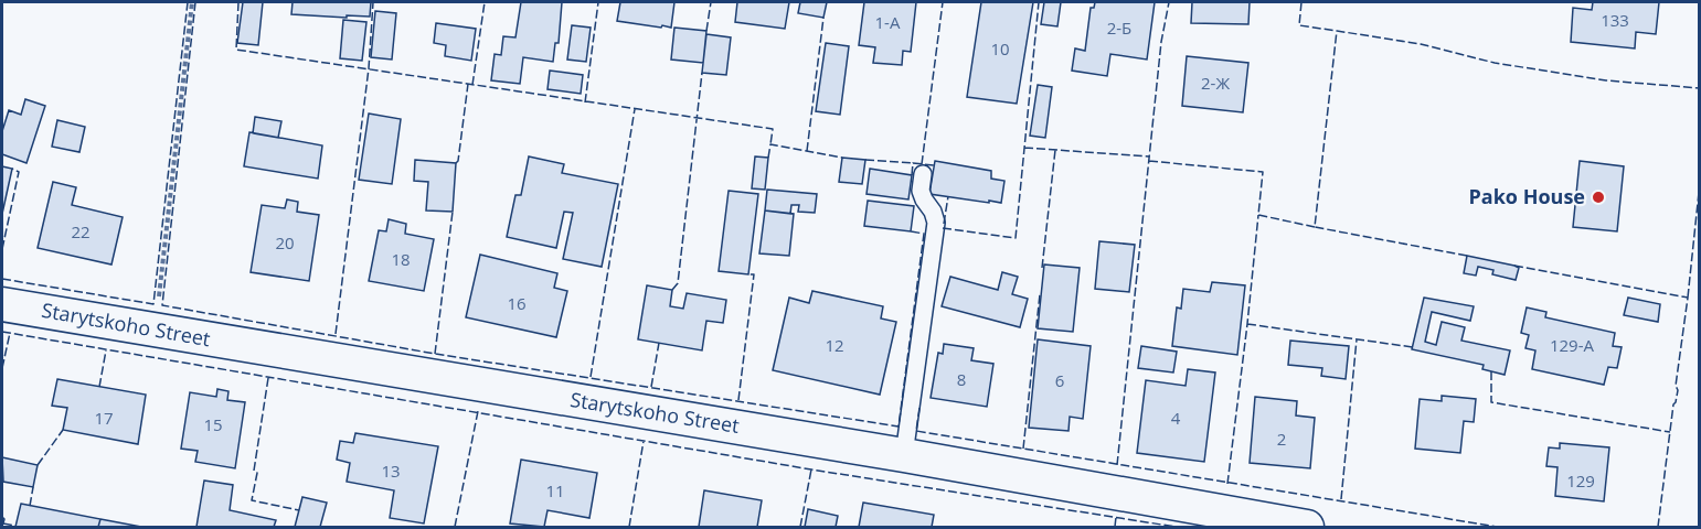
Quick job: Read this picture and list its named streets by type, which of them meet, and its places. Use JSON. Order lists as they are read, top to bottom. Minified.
{"streets":{"street":["Starytskoho Street"]},"places":["Pako House"],"house_numbers":["133","1-А","2-Б","10","2-Ж","22","20","18","16","12","129-А","8","6","17","4","15","2","13","129","11"]}
